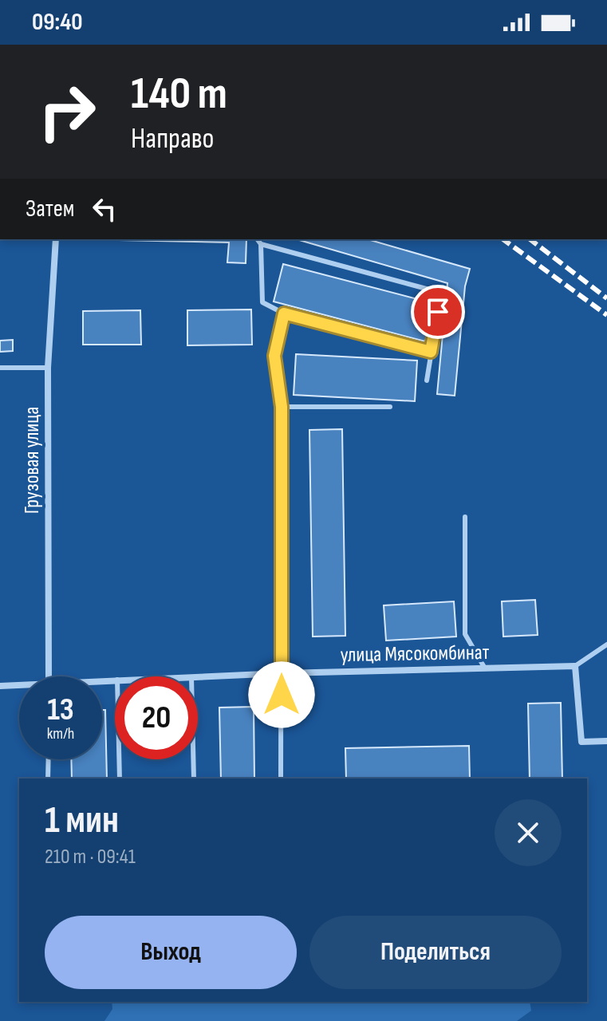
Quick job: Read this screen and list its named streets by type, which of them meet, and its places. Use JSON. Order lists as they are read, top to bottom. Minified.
{"streets":{"street":["Грузовая улица","улица Мясокомбинат"]},"page":{"status":"09:40","turn":["140 m","Направо"],"then":"Затем","speed":"13 km/h","limit":"20","heading":["1 мин","210 m · 09:41"],"buttons":["Выход","Поделиться"]}}
